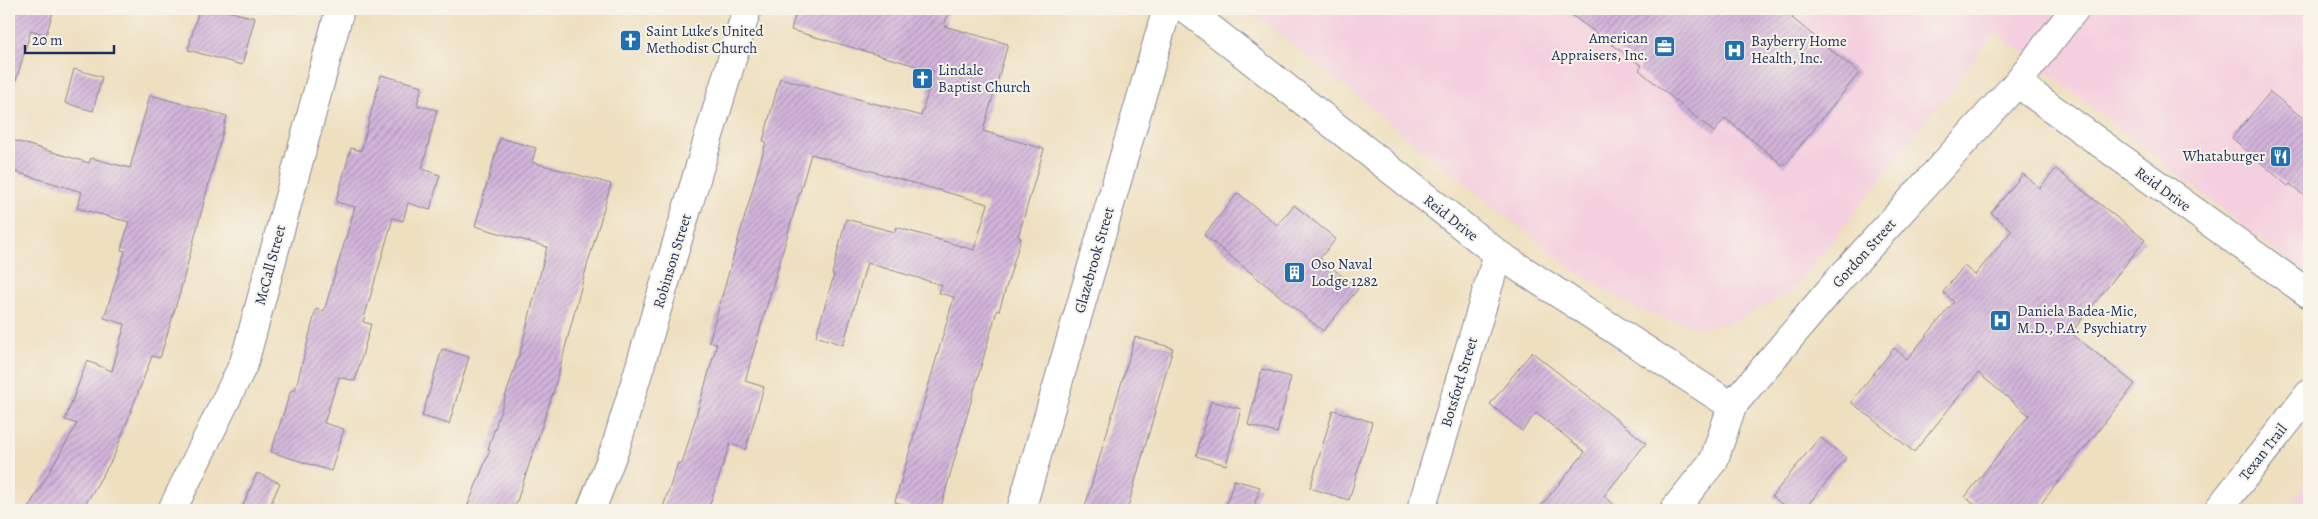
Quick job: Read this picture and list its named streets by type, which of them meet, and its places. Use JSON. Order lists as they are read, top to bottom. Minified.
{"streets":{"street":["Reid Drive","Gordon Street","Glazebrook Street","Robinson Street","McCall Street","Botsford Street","Texan Trail"]},"crossings":[["Reid Drive","Gordon Street"],["Reid Drive","Botsford Street"]],"places":{"church":["Saint Luke's United Methodist Church","Lindale Baptist Church"],"office":["American Appraisers, Inc."],"hospital":["Bayberry Home Health, Inc.","Daniela Badea-Mic, M.D., P.A. Psychiatry"],"restaurant":["Whataburger"],"building":["Oso Naval Lodge 1282"]},"scale_bar":"20 m"}
